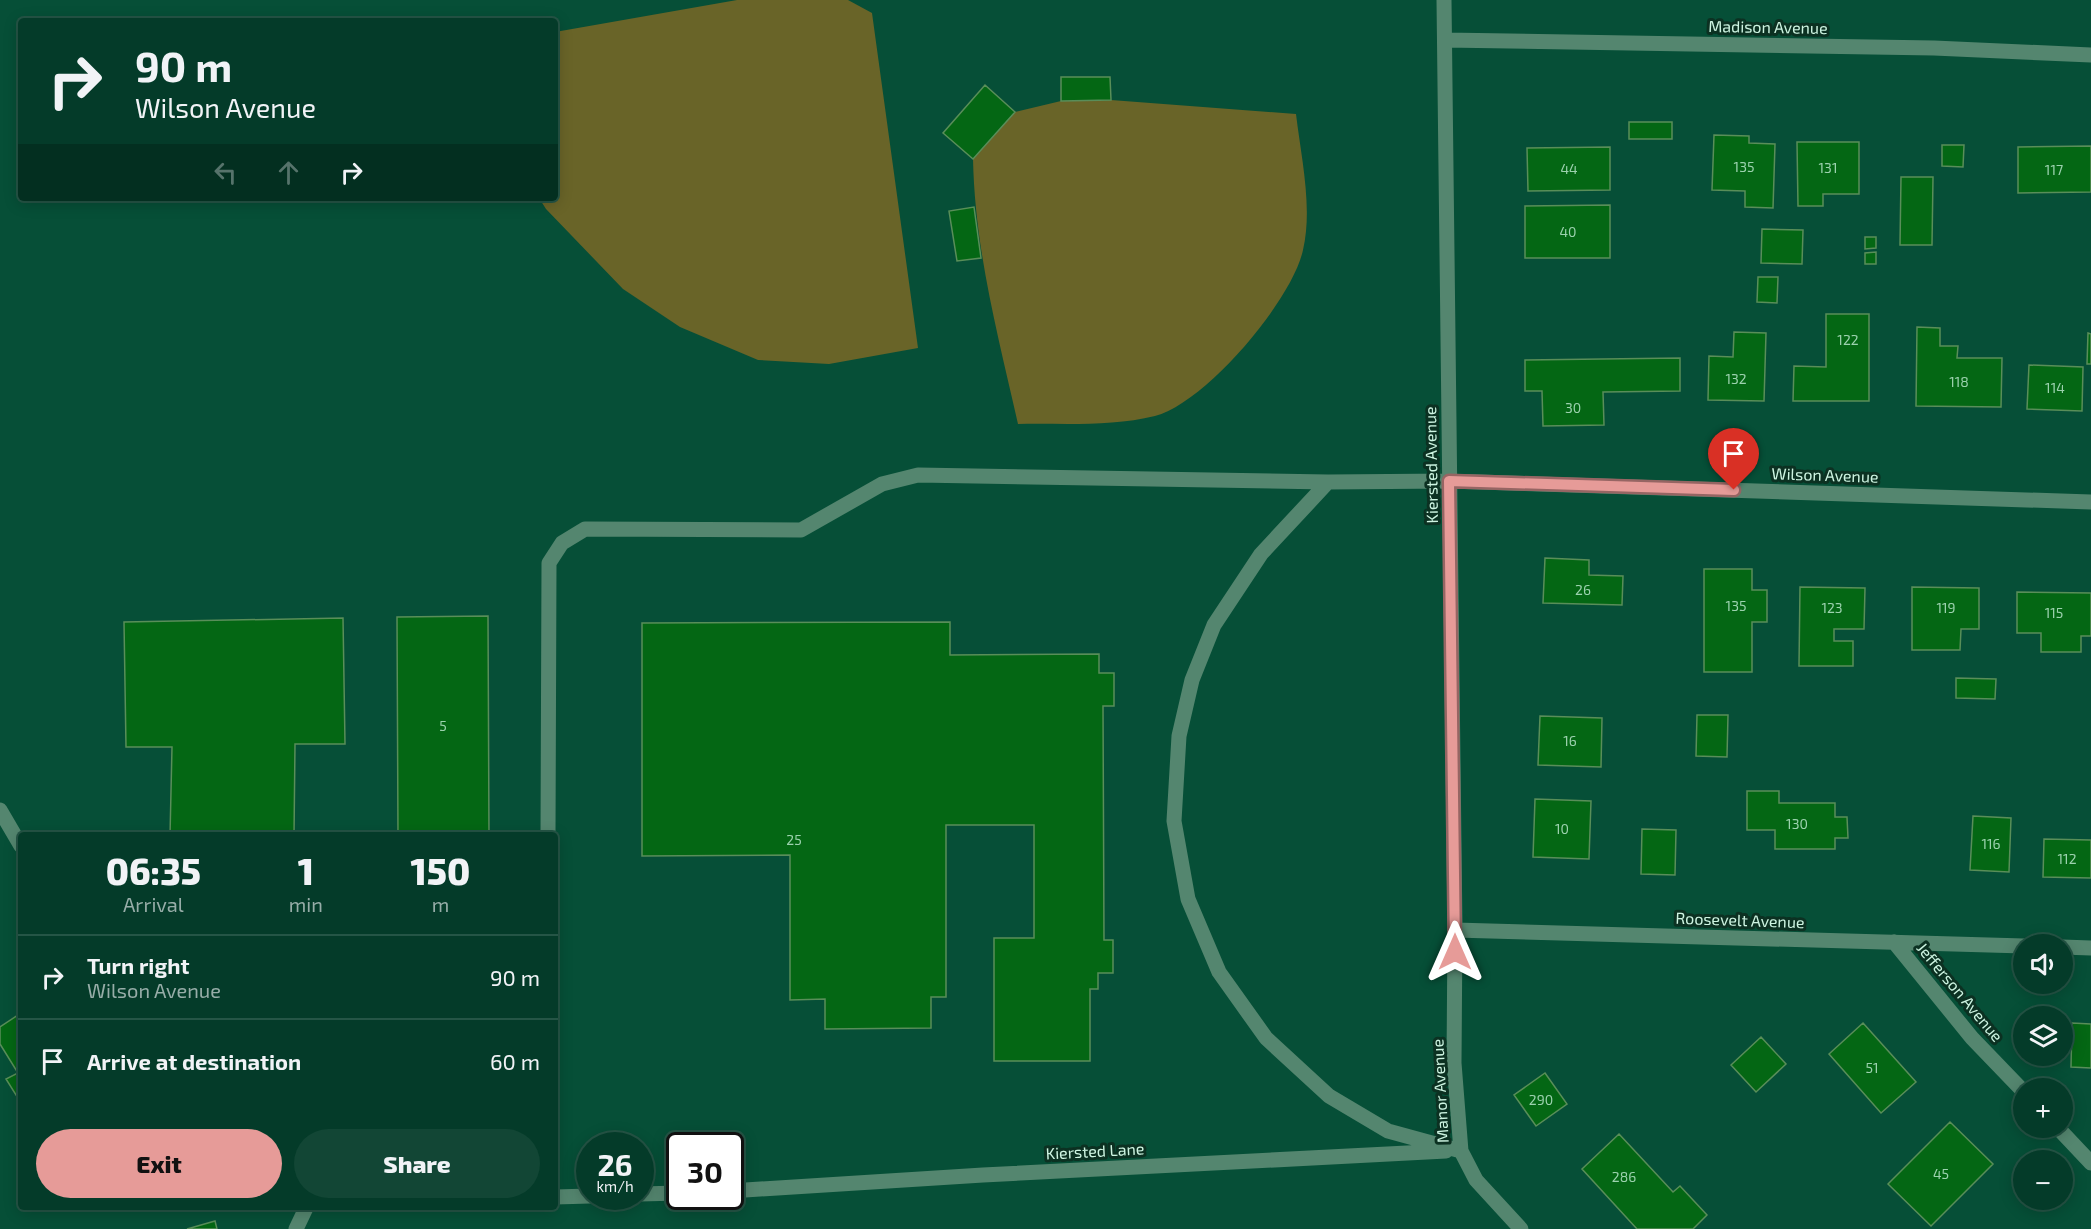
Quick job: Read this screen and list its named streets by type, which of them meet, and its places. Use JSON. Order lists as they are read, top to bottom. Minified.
{"streets":{"street":["Madison Avenue","Kiersted Avenue","Wilson Avenue","Roosevelt Avenue","Jefferson Avenue","Manor Avenue","Kiersted Lane"]},"crossings":[["Madison Avenue","Kiersted Avenue"],["Kiersted Avenue","Wilson Avenue"],["Kiersted Avenue","Roosevelt Avenue"],["Kiersted Avenue","Manor Avenue"],["Roosevelt Avenue","Jefferson Avenue"],["Roosevelt Avenue","Manor Avenue"],["Manor Avenue","Kiersted Lane"]],"house_numbers":["135","131","44","117","40","122","132","118","114","30","26","135","123","119","115","5","16","130","10","25","116","112","51","290","45","286"],"page":{"turn":["90 m","Wilson Avenue"],"eta":["06:35","Arrival","1","min","150","m"],"map_buttons":["+","−"],"list":[{"name":"Turn right","note":"Wilson Avenue","value":"90 m"},{"name":"Arrive at destination","value":"60 m"}],"buttons":["Exit","Share"],"speed":"26 km/h","limit":"30"}}
